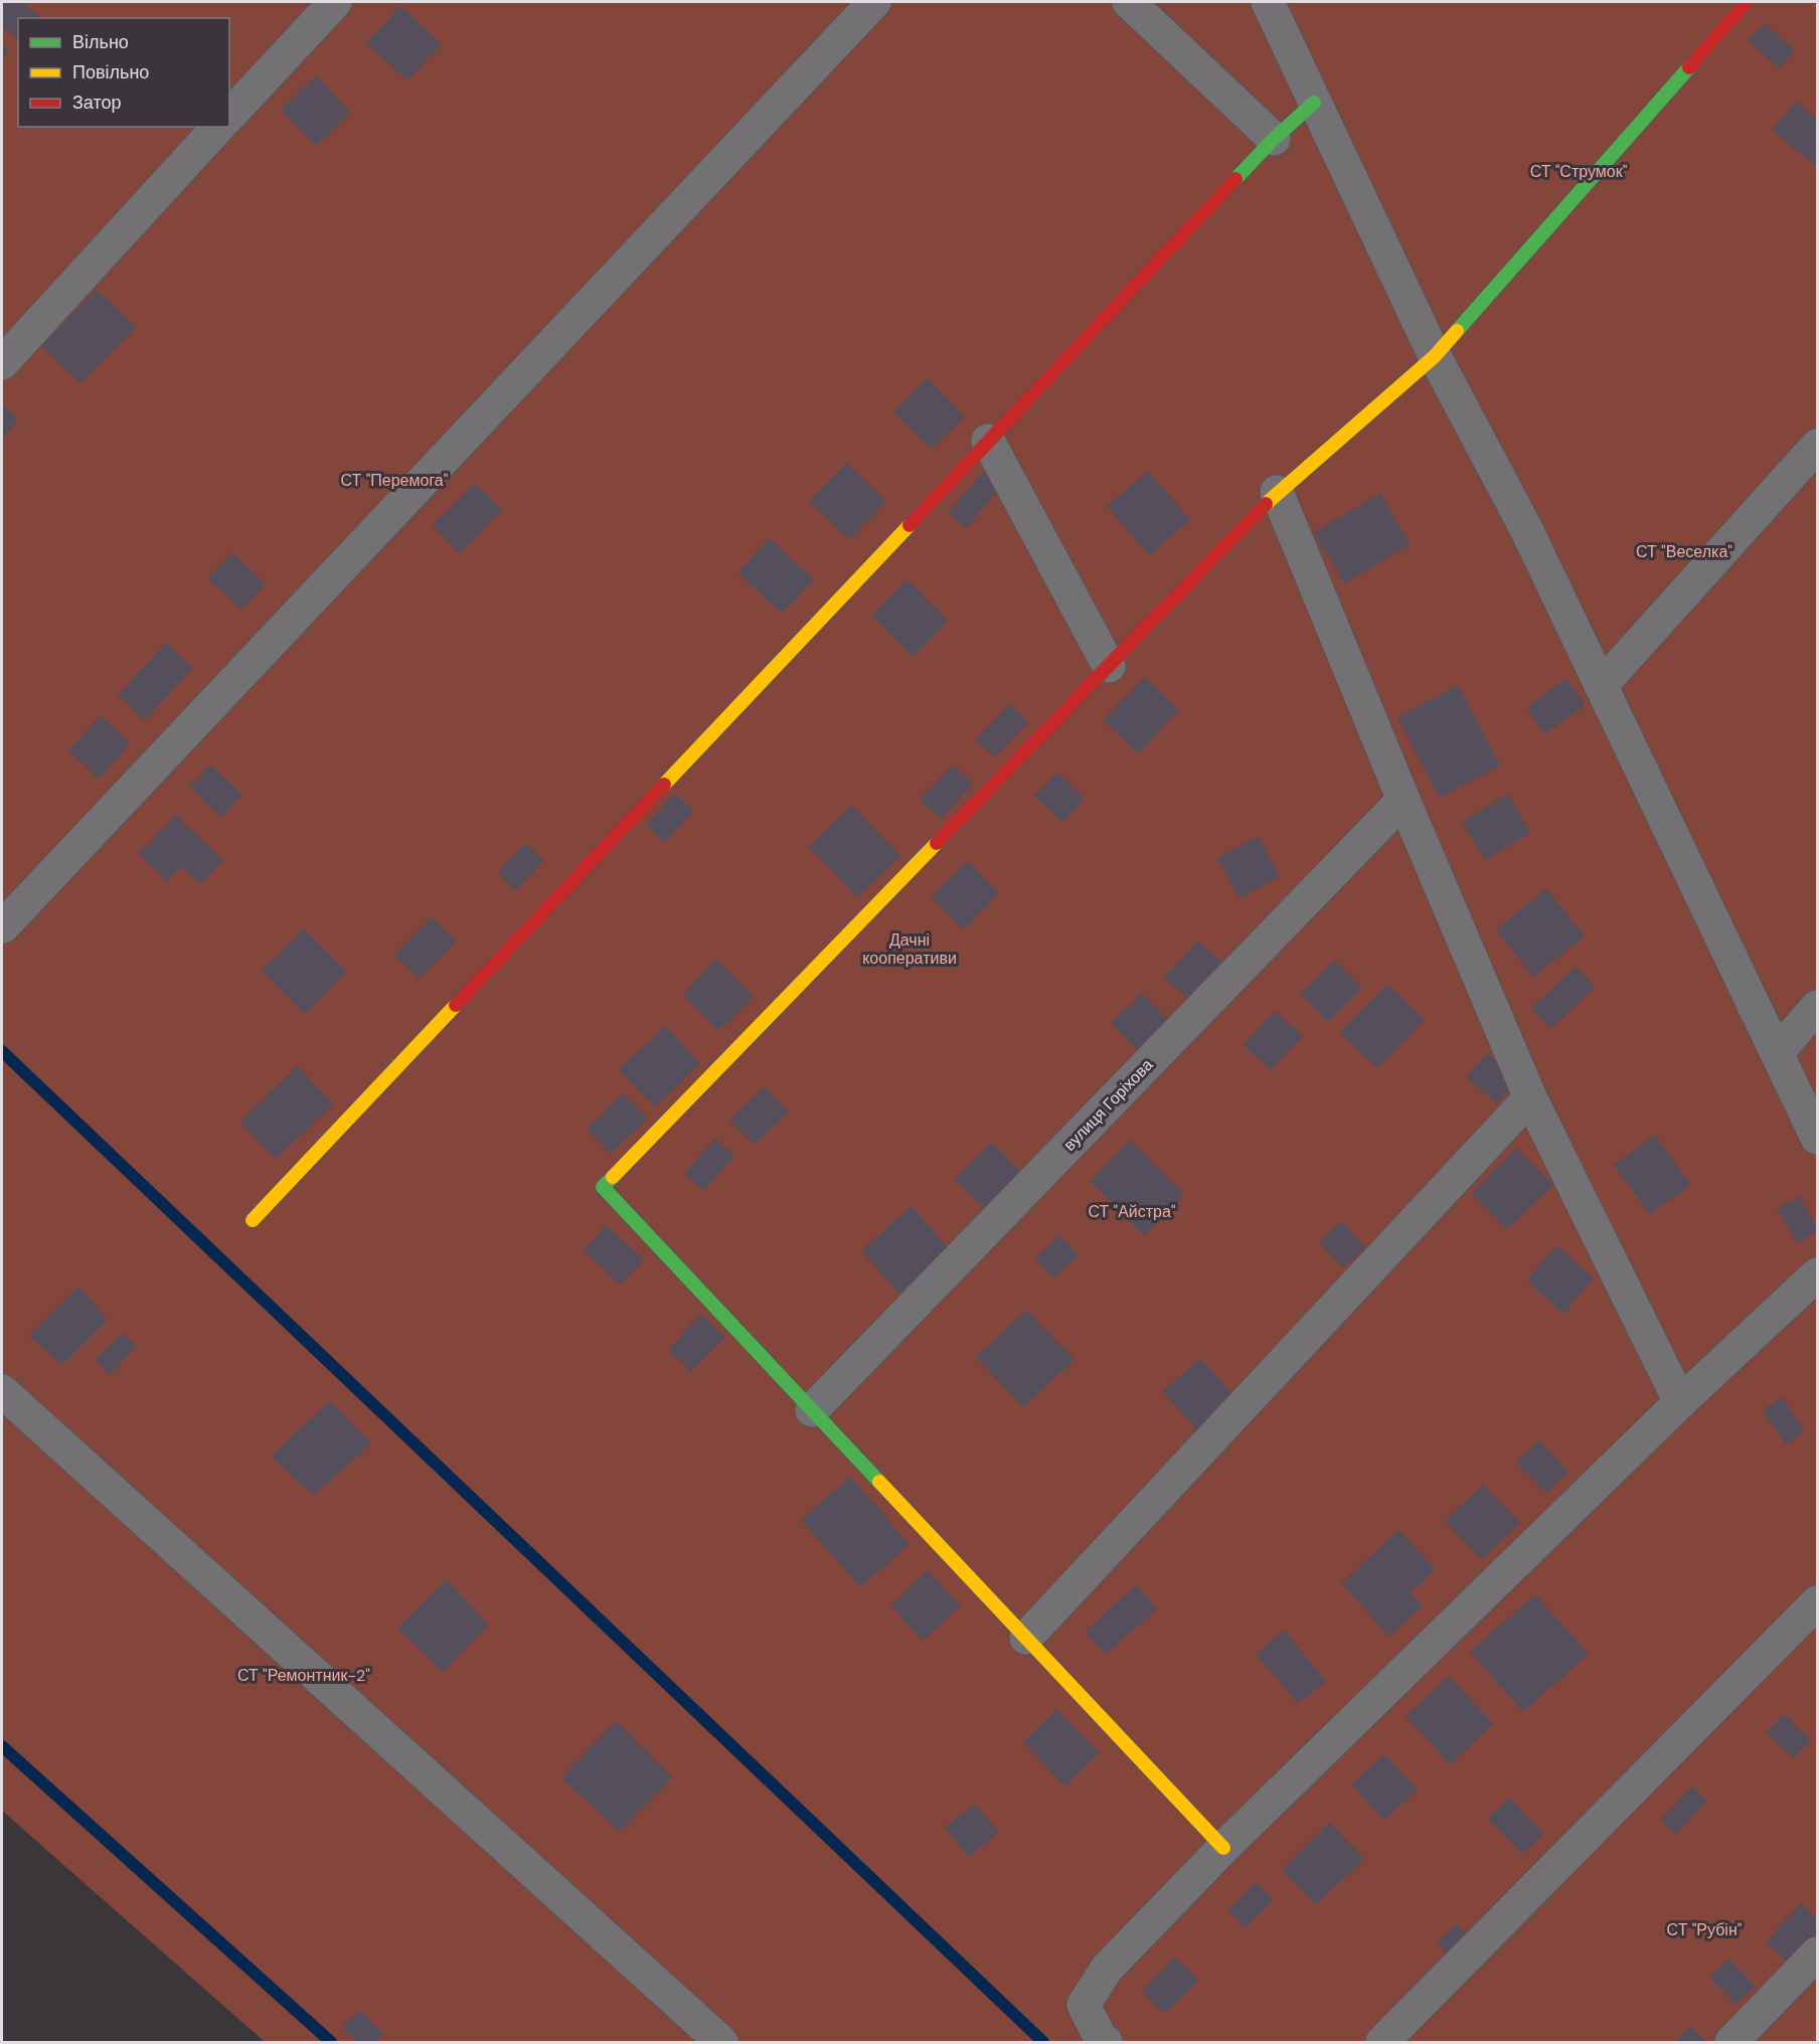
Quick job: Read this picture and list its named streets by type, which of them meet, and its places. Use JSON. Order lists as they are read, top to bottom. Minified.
{"streets":{"street":["вулиця Горіхова"]},"parks":["СТ \"Струмок\"","СТ \"Перемога\"","СТ \"Веселка\"","Дачні кооперативи","СТ \"Айстра\"","СТ \"Ремонтник-2\"","СТ \"Рубін\""],"legend":["Вільно","Повільно","Затор"]}
